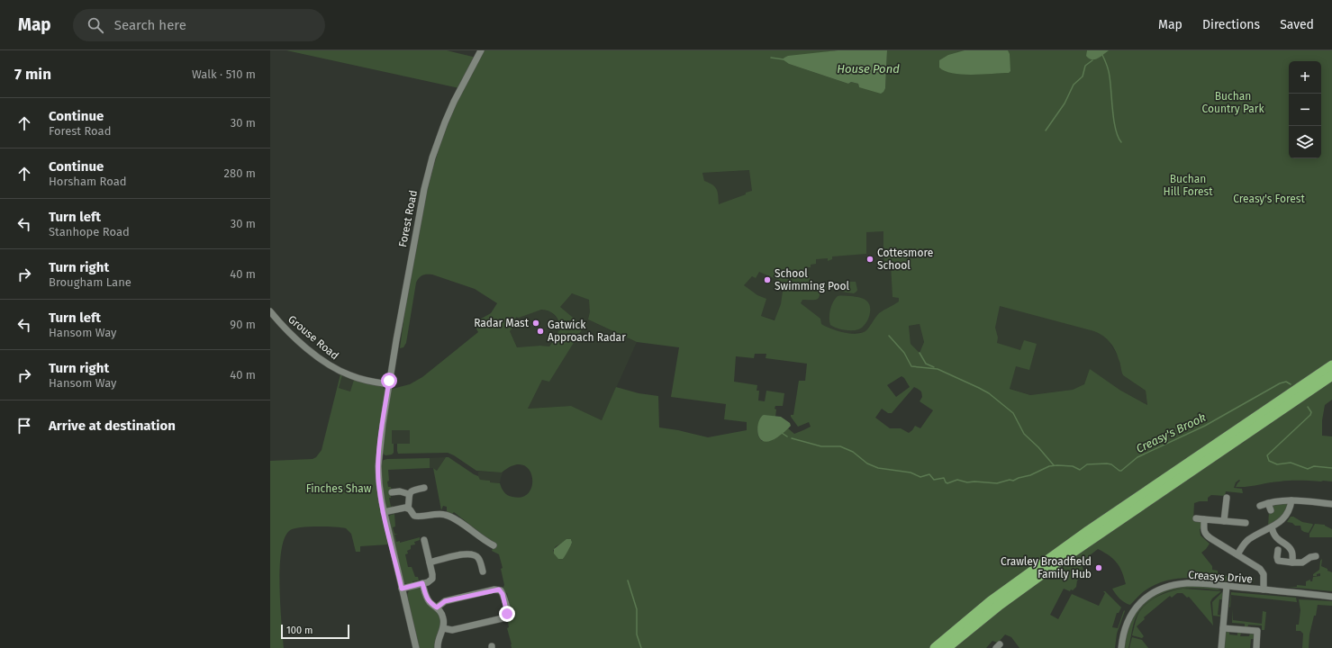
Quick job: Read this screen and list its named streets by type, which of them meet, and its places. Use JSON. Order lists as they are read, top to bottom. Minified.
{"streets":{"street":["Forest Road","Grouse Road","Creasys Drive"]},"crossings":[["Forest Road","Grouse Road"]],"water":["House Pond","Creasy's Brook"],"parks":["Buchan Country Park","Buchan Hill Forest","Creasy's Forest","Finches Shaw"],"places":["Cottesmore School","School Swimming Pool","Radar Mast","Gatwick Approach Radar","Crawley Broadfield Family Hub"],"scale_bar":"100 m","page":{"header":"Map","search":"Search here","nav":["Map","Directions","Saved"],"heading":["7 min","Walk · 510 m"],"map_buttons":["+","−"],"list":[["Continue","Forest Road","30 m"],["Continue","Horsham Road","280 m"],["Turn left","Stanhope Road","30 m"],["Turn right","Brougham Lane","40 m"],["Turn left","Hansom Way","90 m"],["Turn right","Hansom Way","40 m"],"Arrive at destination"],"scale":"100 m"}}
